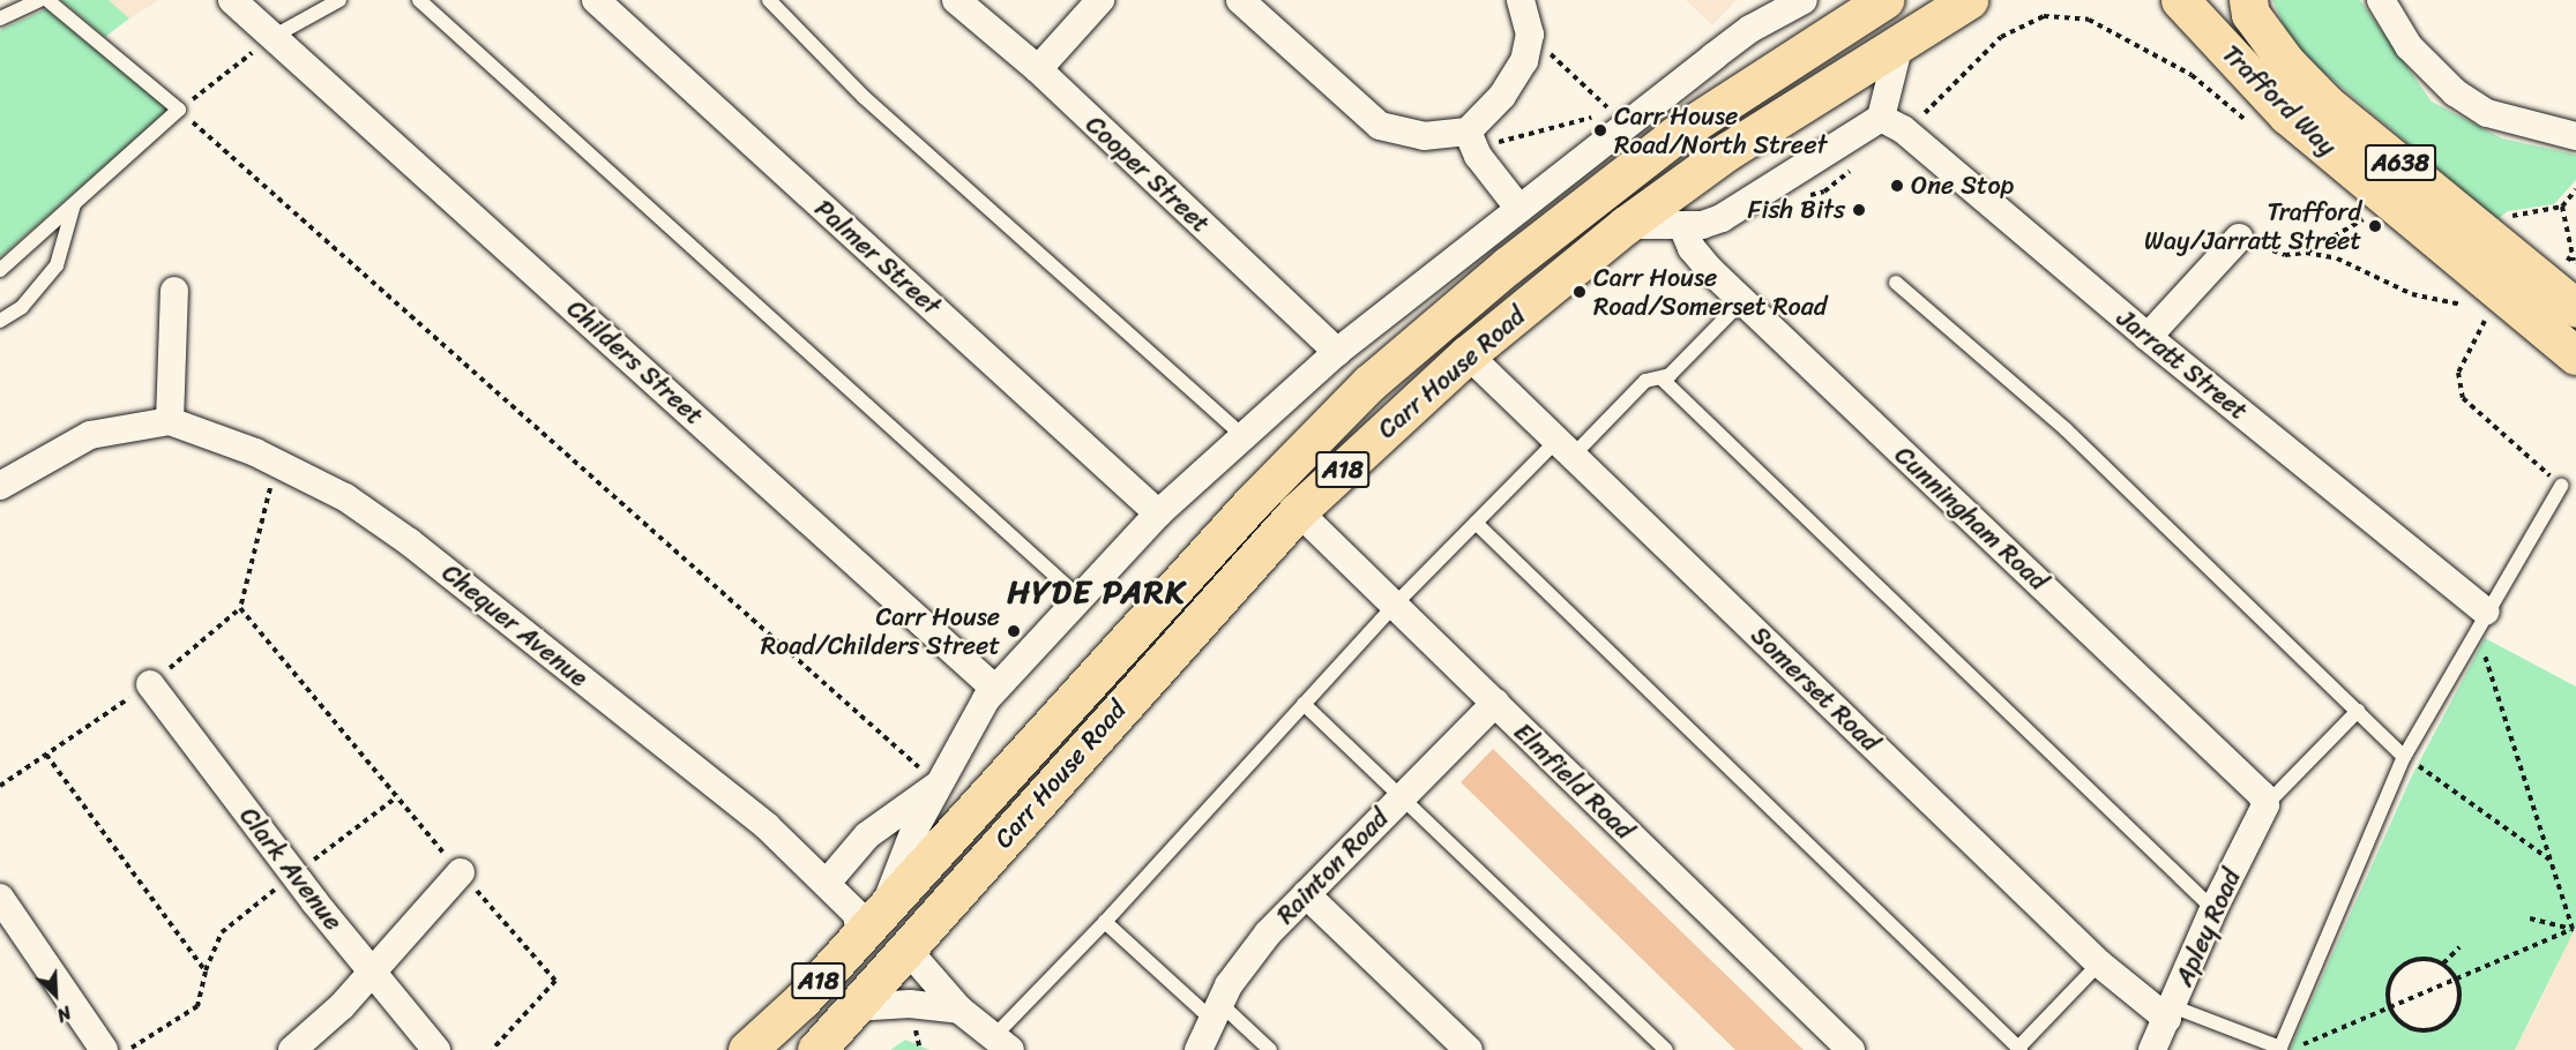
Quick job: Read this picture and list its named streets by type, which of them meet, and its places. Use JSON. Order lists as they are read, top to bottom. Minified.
{"streets":{"highway":["Trafford Way","A638","Carr House Road","A18"],"street":["Cooper Street","Palmer Street","Childers Street","Jarratt Street","Cunningham Road","Chequer Avenue","Somerset Road","Elmfield Road","Rainton Road","Clark Avenue","Apley Road"]},"crossings":[["Carr House Road","Chequer Avenue"],["Carr House Road","Somerset Road"],["Carr House Road","Elmfield Road"],["Cunningham Road","Apley Road"],["Somerset Road","Apley Road"],["Elmfield Road","Rainton Road"]],"districts":["HYDE PARK"],"places":["Carr House Road/North Street","One Stop","Fish Bits","Trafford Way/Jarratt Street","Carr House Road/Somerset Road","Carr House Road/Childers Street"],"north":"bottom right"}
